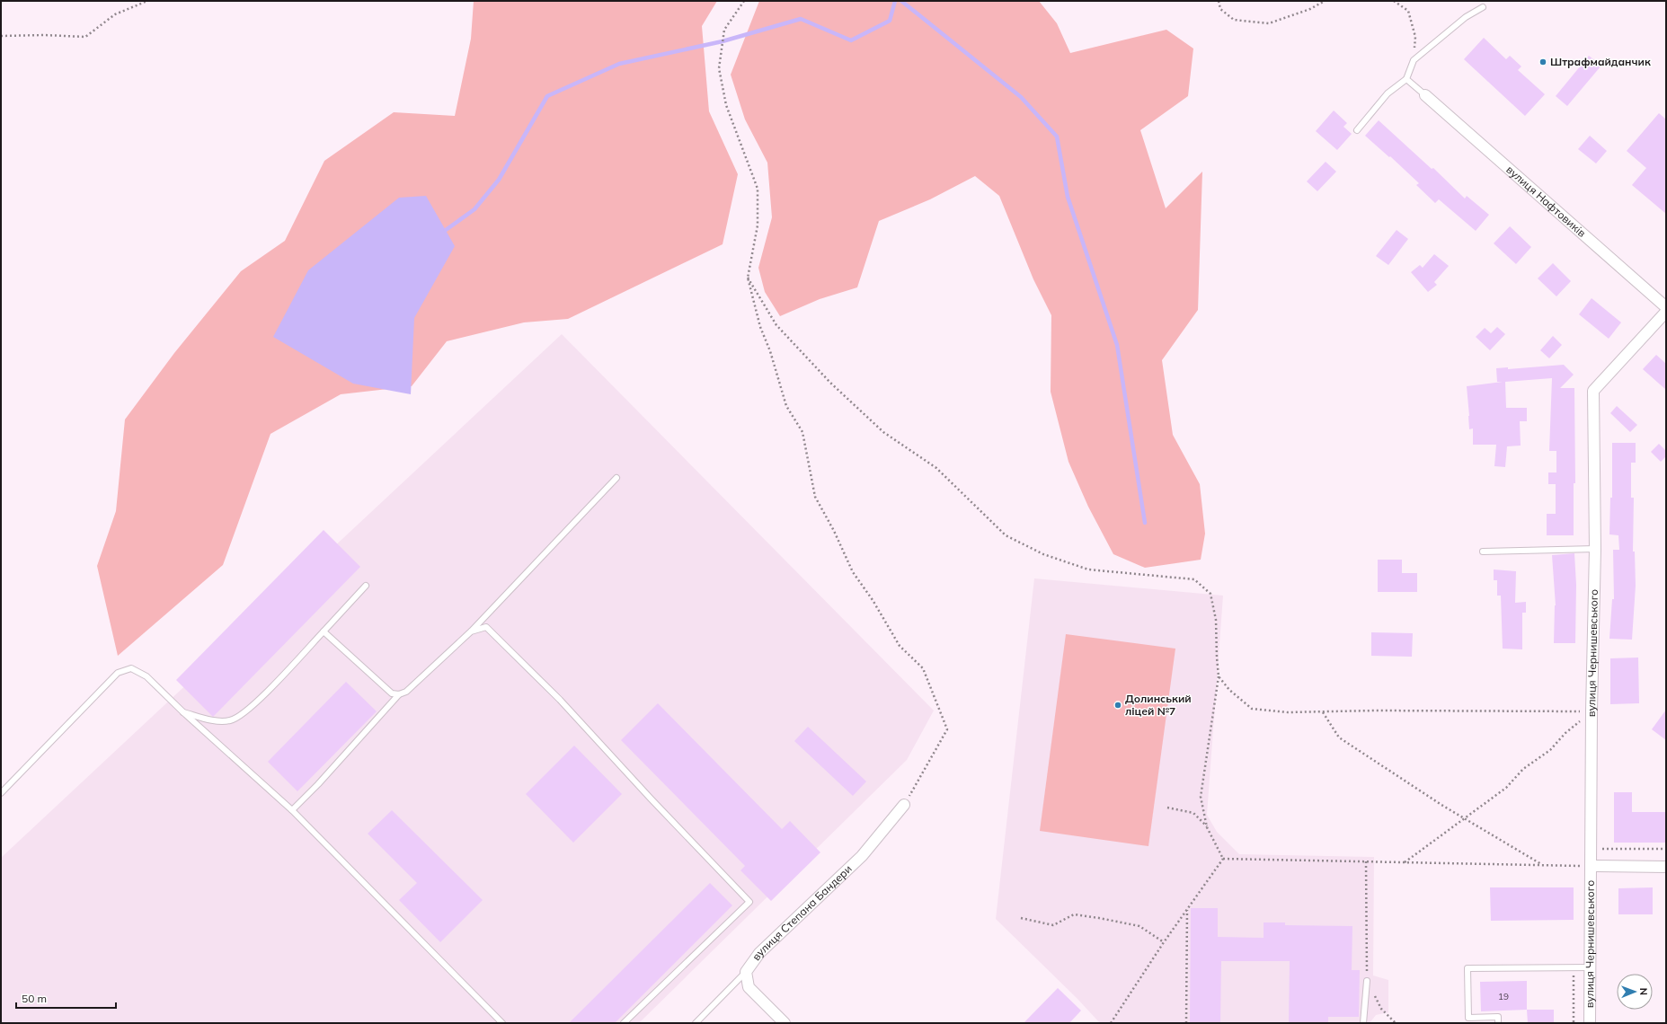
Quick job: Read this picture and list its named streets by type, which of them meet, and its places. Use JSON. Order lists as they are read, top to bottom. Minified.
{"streets":{"street":["вулиця Нафтовиків","вулиця Чернишевського","вулиця Степана Бандери"]},"places":["Штрафмайданчик","Долинський ліцей №7"],"house_numbers":["19"],"scale_bar":"50 m","north":"right"}
